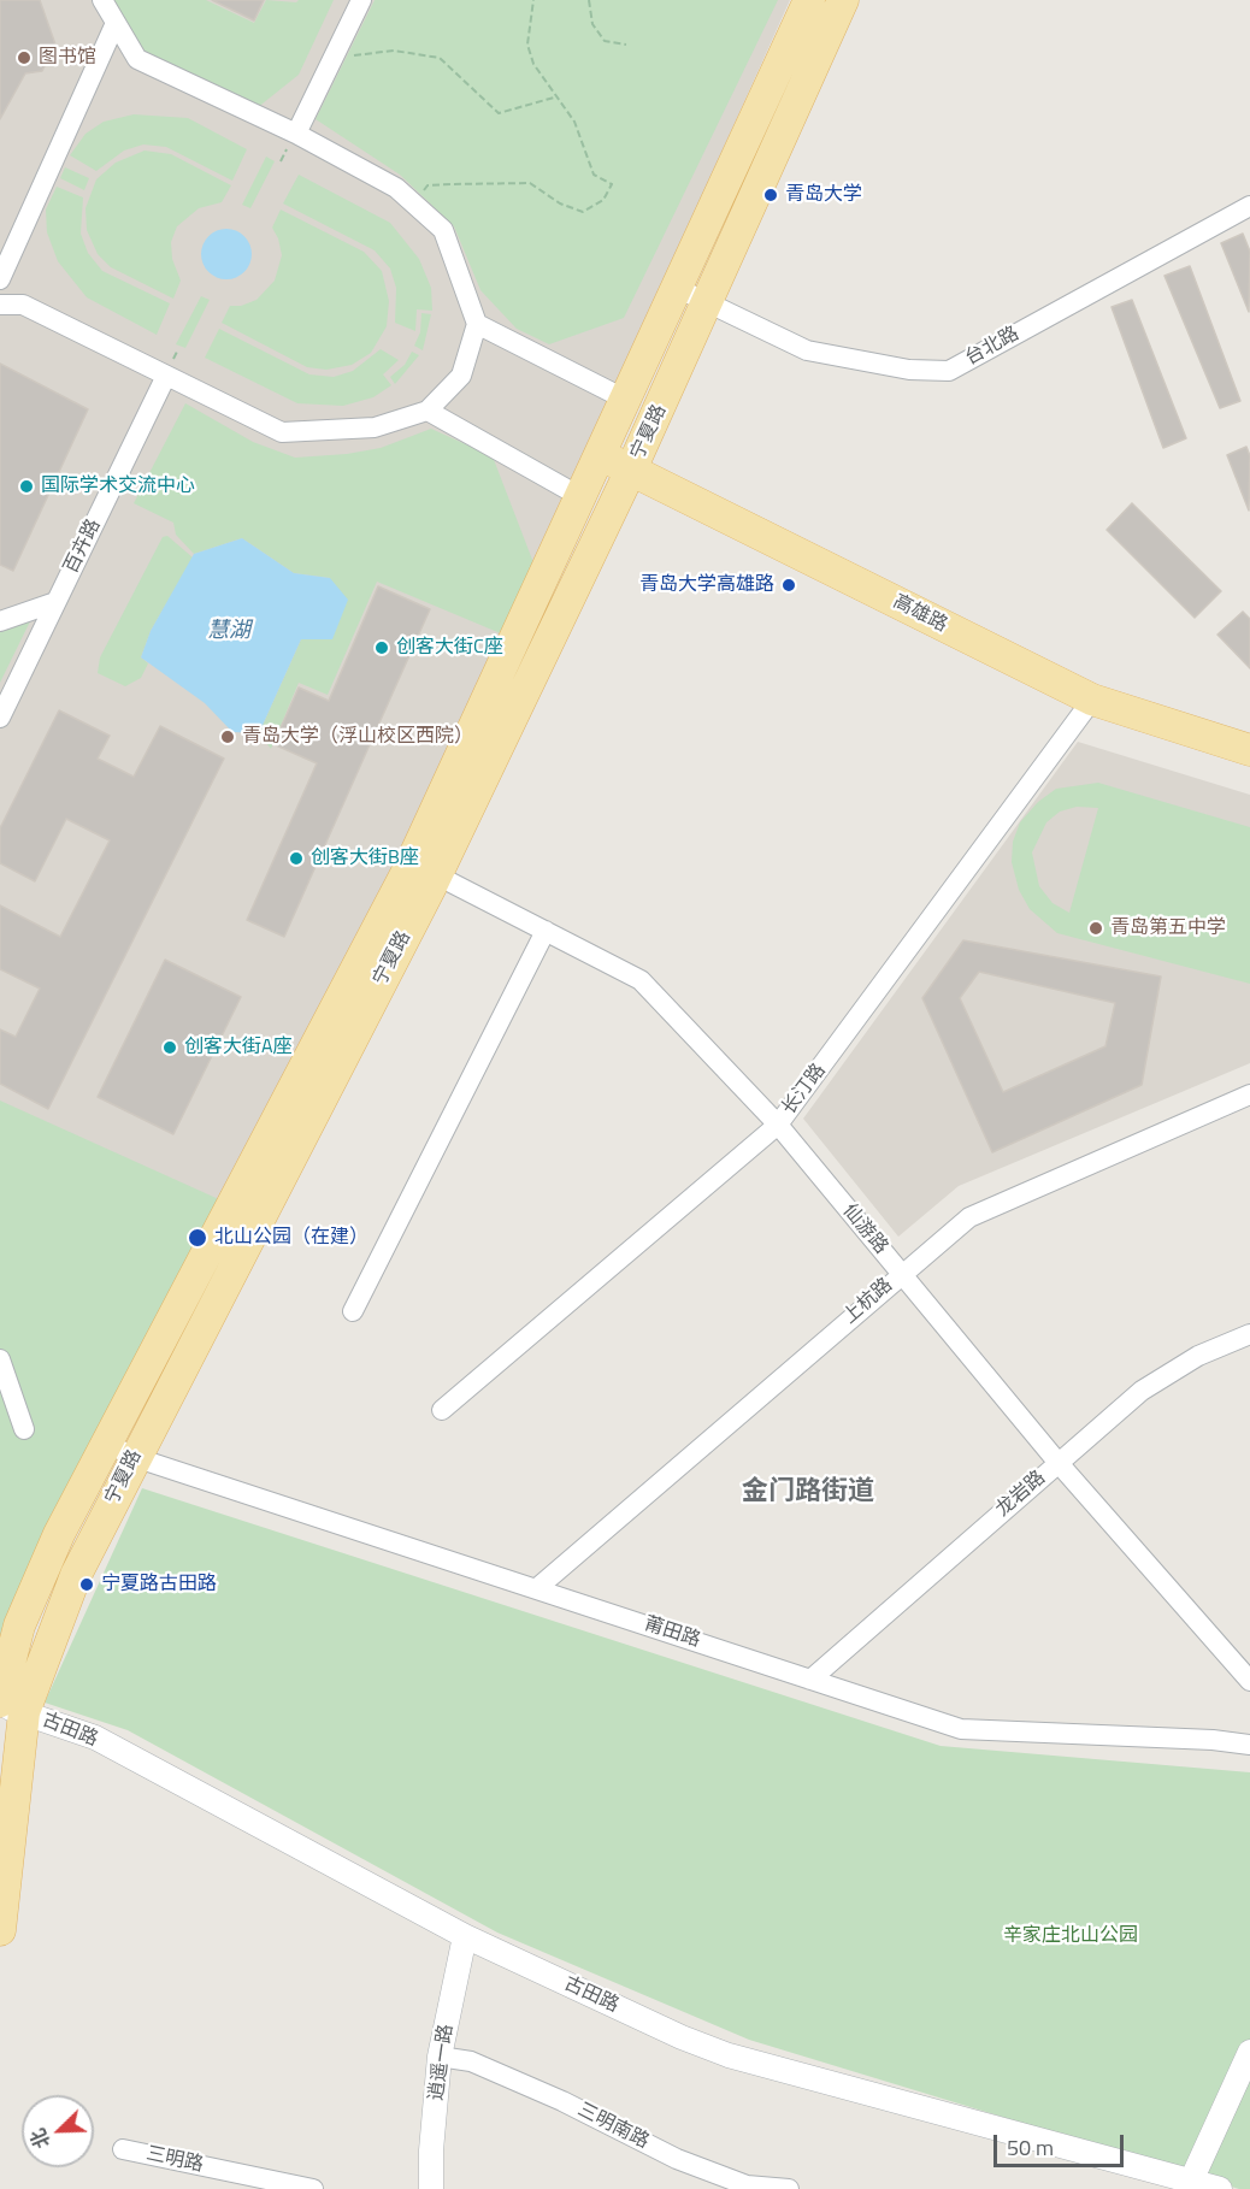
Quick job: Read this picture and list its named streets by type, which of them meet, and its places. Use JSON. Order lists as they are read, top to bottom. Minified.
{"streets":{"main road":["宁夏路","高雄路"],"street":["台北路","百卉路","长汀路","仙游路","上杭路","龙岩路","莆田路","古田路","逍遥一路","三明南路","三明路"]},"crossings":[["台北路","宁夏路"],["宁夏路","高雄路"],["宁夏路","仙游路"],["宁夏路","莆田路"],["宁夏路","古田路"],["高雄路","长汀路"],["长汀路","仙游路"],["仙游路","上杭路"],["仙游路","龙岩路"],["上杭路","莆田路"],["龙岩路","莆田路"],["古田路","逍遥一路"],["逍遥一路","三明南路"]],"districts":["金门路街道"],"water":["慧湖"],"parks":["辛家庄北山公园"],"places":["图书馆","青岛大学","国际学术交流中心","青岛大学高雄路","创客大街C座","青岛大学（浮山校区西院）","创客大街B座","青岛第五中学","创客大街A座","北山公园（在建）","宁夏路古田路"],"scale_bar":"50 m","north":"bottom left"}
